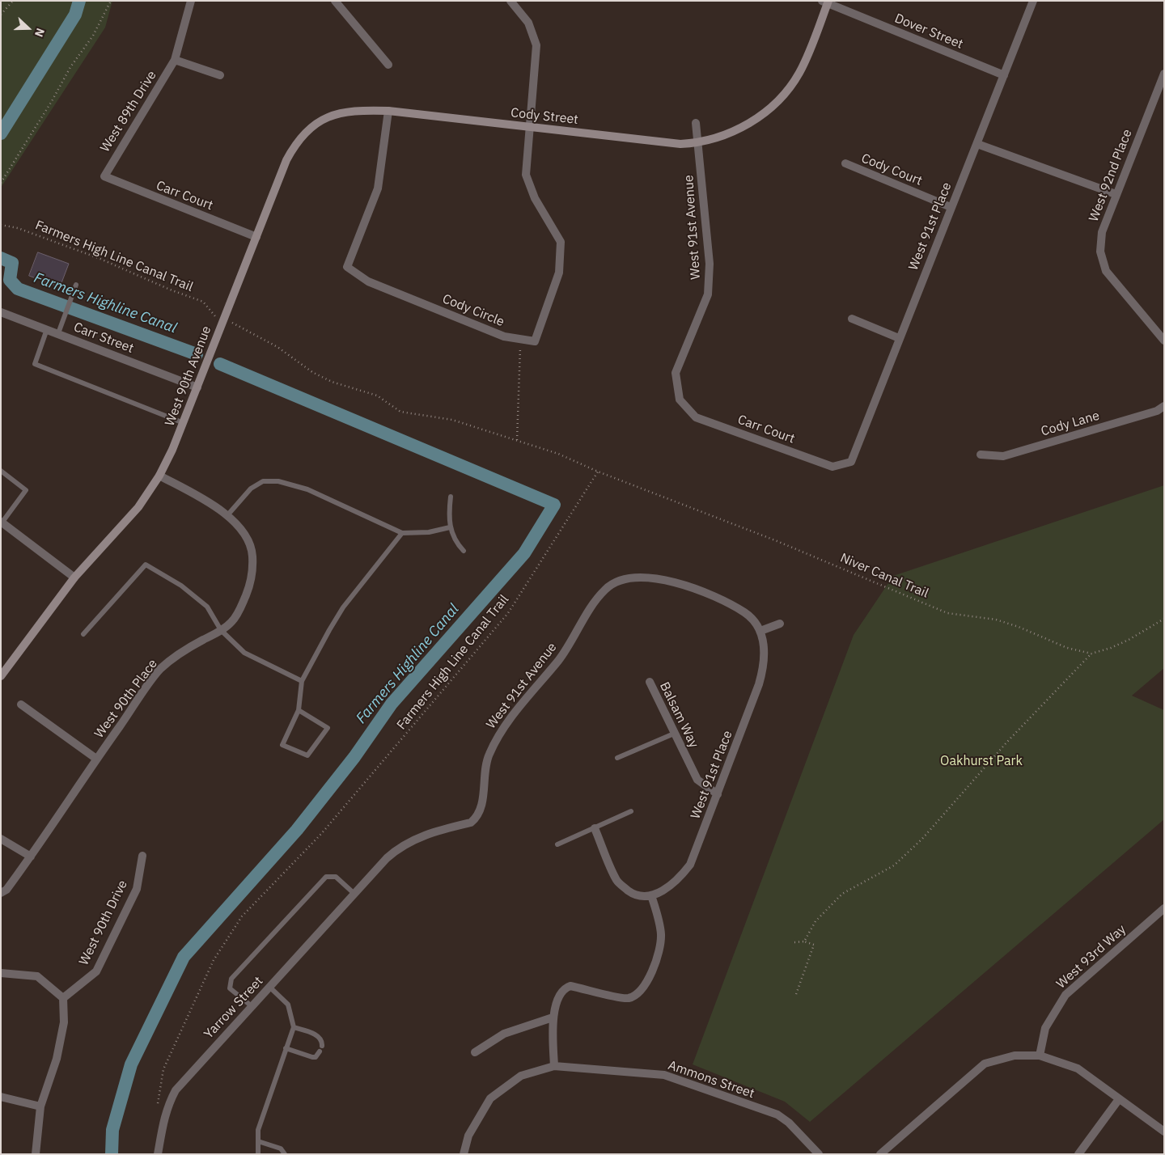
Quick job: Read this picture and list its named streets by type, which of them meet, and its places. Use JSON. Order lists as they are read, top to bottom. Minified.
{"streets":{"street":["Dover Street","West 89th Drive","Cody Street","Cody Court","West 92nd Place","Carr Court","West 91st Place","West 91st Avenue","Cody Circle","Carr Street","West 90th Avenue","Cody Lane","West 90th Place","Balsam Way","West 90th Drive","West 93rd Way","Yarrow Street","Ammons Street"],"path":["Farmers High Line Canal Trail","Niver Canal Trail"]},"crossings":[["Dover Street","West 91st Place"],["West 89th Drive","Carr Court"],["Cody Street","West 91st Avenue"],["Cody Street","Cody Circle"],["Cody Street","West 90th Avenue"],["Cody Court","West 91st Place"],["Carr Court","West 91st Place"],["Carr Court","West 91st Avenue"],["Carr Court","West 90th Avenue"],["West 91st Place","West 91st Avenue"],["West 91st Place","Balsam Way"],["West 91st Avenue","Yarrow Street"],["Farmers High Line Canal Trail","Niver Canal Trail"],["Cody Circle","West 90th Avenue"],["Carr Street","West 90th Avenue"],["West 90th Avenue","West 90th Place"]],"water":["Farmers Highline Canal"],"parks":["Oakhurst Park"],"north":"right"}
